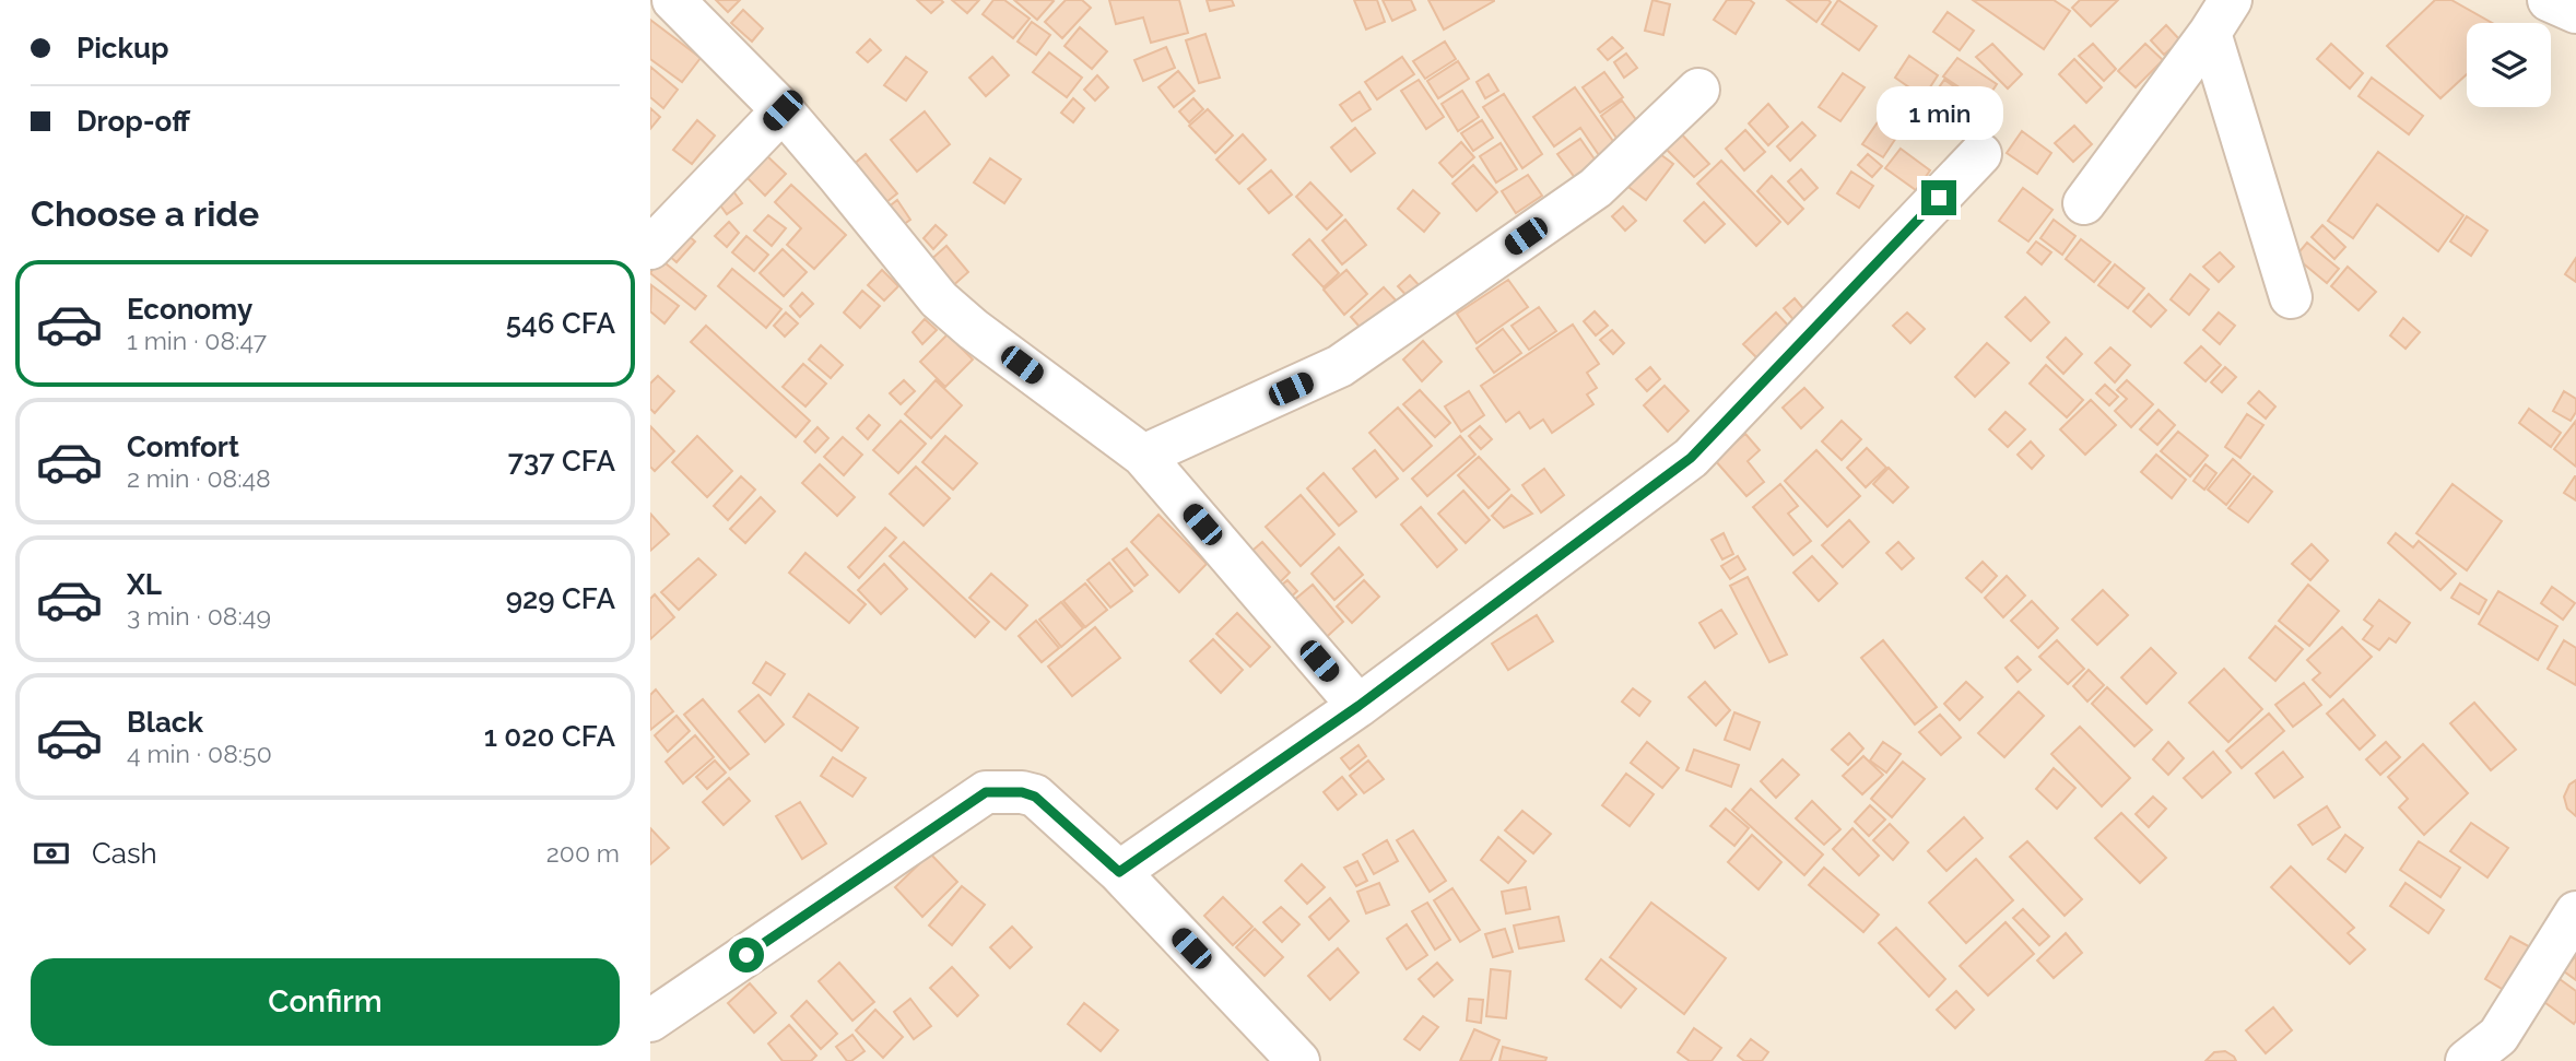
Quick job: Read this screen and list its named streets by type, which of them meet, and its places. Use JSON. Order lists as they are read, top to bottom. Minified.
{"page":{"banner":["Pickup","Drop-off"],"bubble":"1 min","heading":"Choose a ride","list":[{"name":"Economy","note":"1 min · 08:47","value":"546 CFA"},{"name":"Comfort","note":"2 min · 08:48","value":"737 CFA"},{"name":"XL","note":"3 min · 08:49","value":"929 CFA"},{"name":"Black","note":"4 min · 08:50","value":"1 020 CFA"}],"pay":["Cash","200 m"],"buttons":"Confirm"}}
